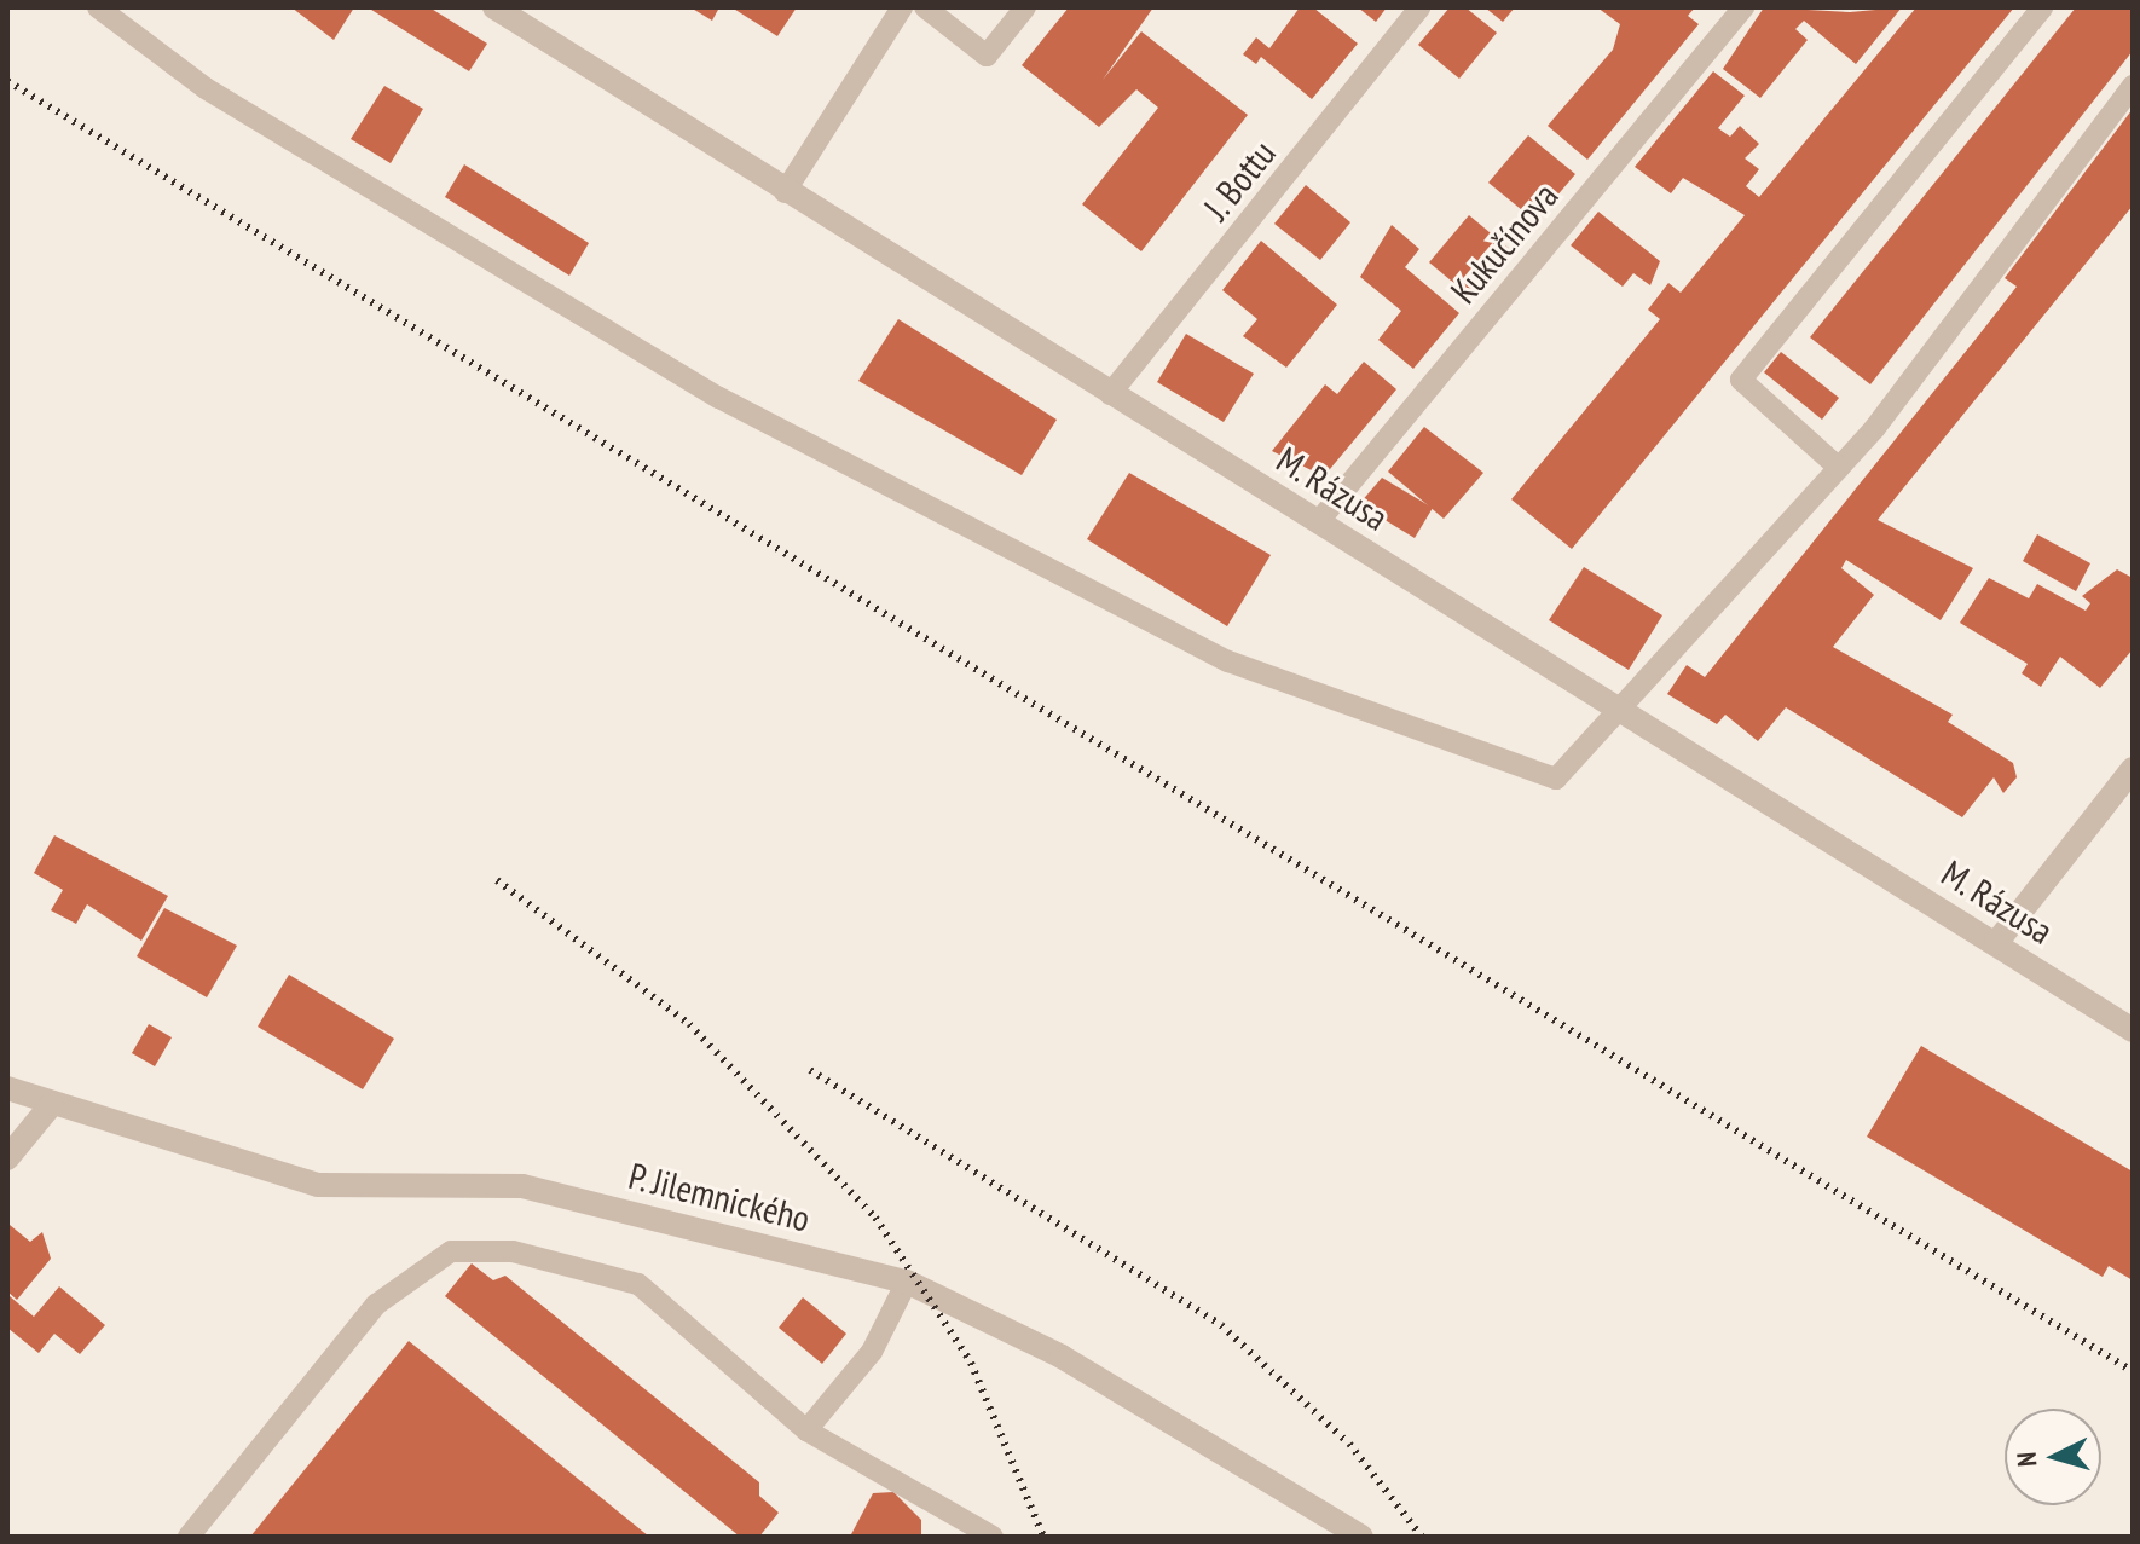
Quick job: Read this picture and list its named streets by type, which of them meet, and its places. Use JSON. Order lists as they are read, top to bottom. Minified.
{"streets":{"street":["M. Rázusa","P. Jilemnického"],"lane":["J. Bottu","Kukučínova"]},"crossings":[["J. Bottu","M. Rázusa"],["Kukučínova","M. Rázusa"]],"north":"left"}
